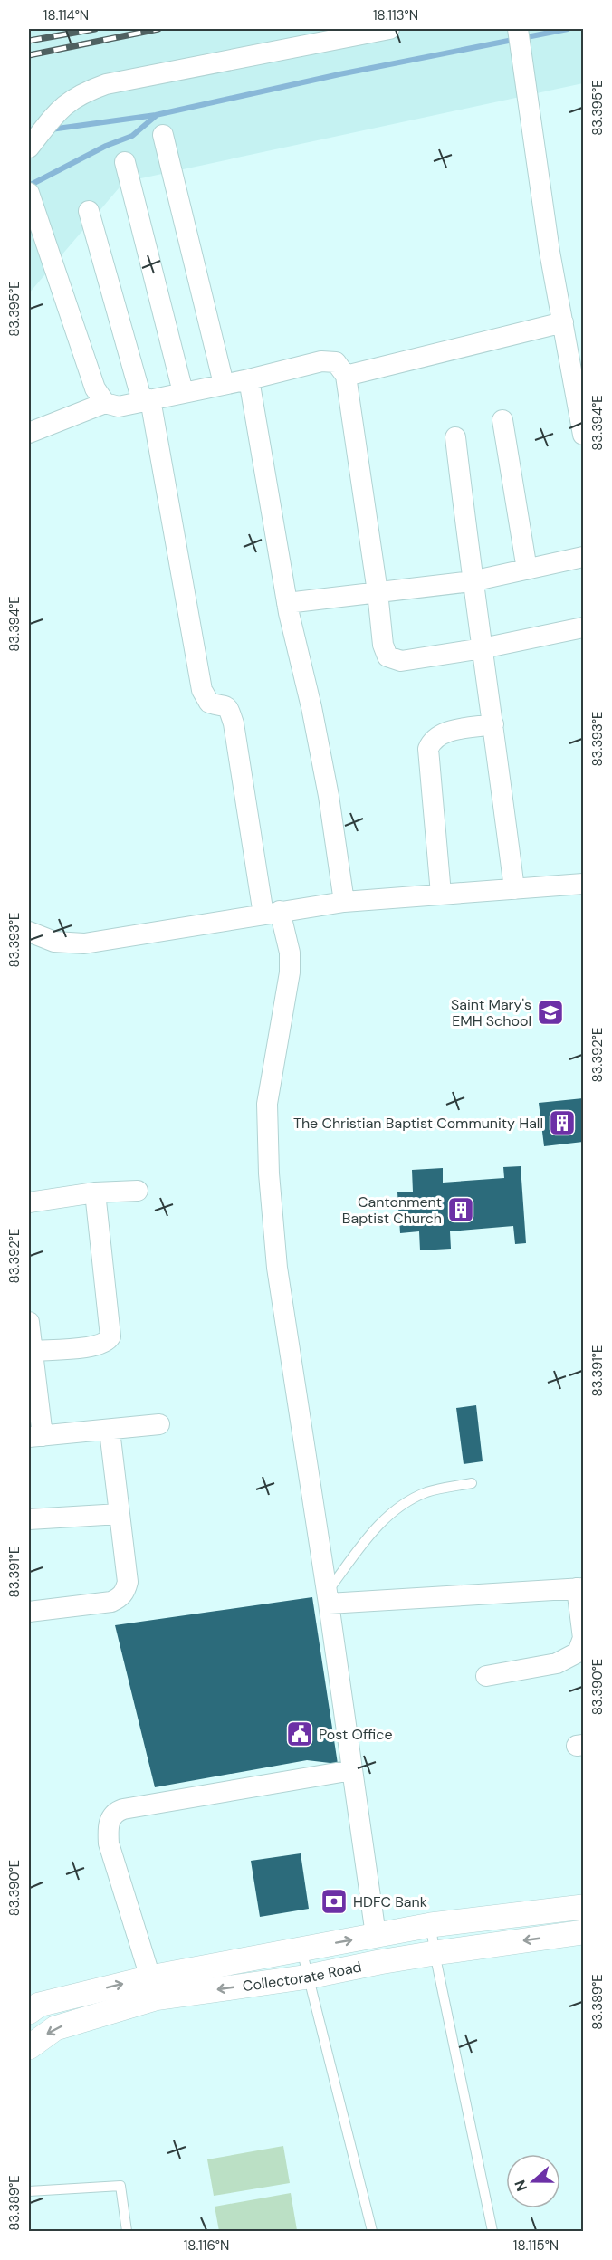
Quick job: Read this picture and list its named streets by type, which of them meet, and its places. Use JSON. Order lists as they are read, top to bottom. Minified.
{"streets":{"street":["Collectorate Road"]},"places":{"school or university":["Saint Mary's EMH School"],"building":["The Christian Baptist Community Hall","Cantonment Baptist Church"],"public building":["Post Office"],"bank":["HDFC Bank"]},"north":"left","coordinates":["18.114°N","18.113°N","83.395°E","83.394°E","83.393°E","83.392°E","83.391°E","83.390°E","83.389°E","18.116°N","18.115°N"]}
